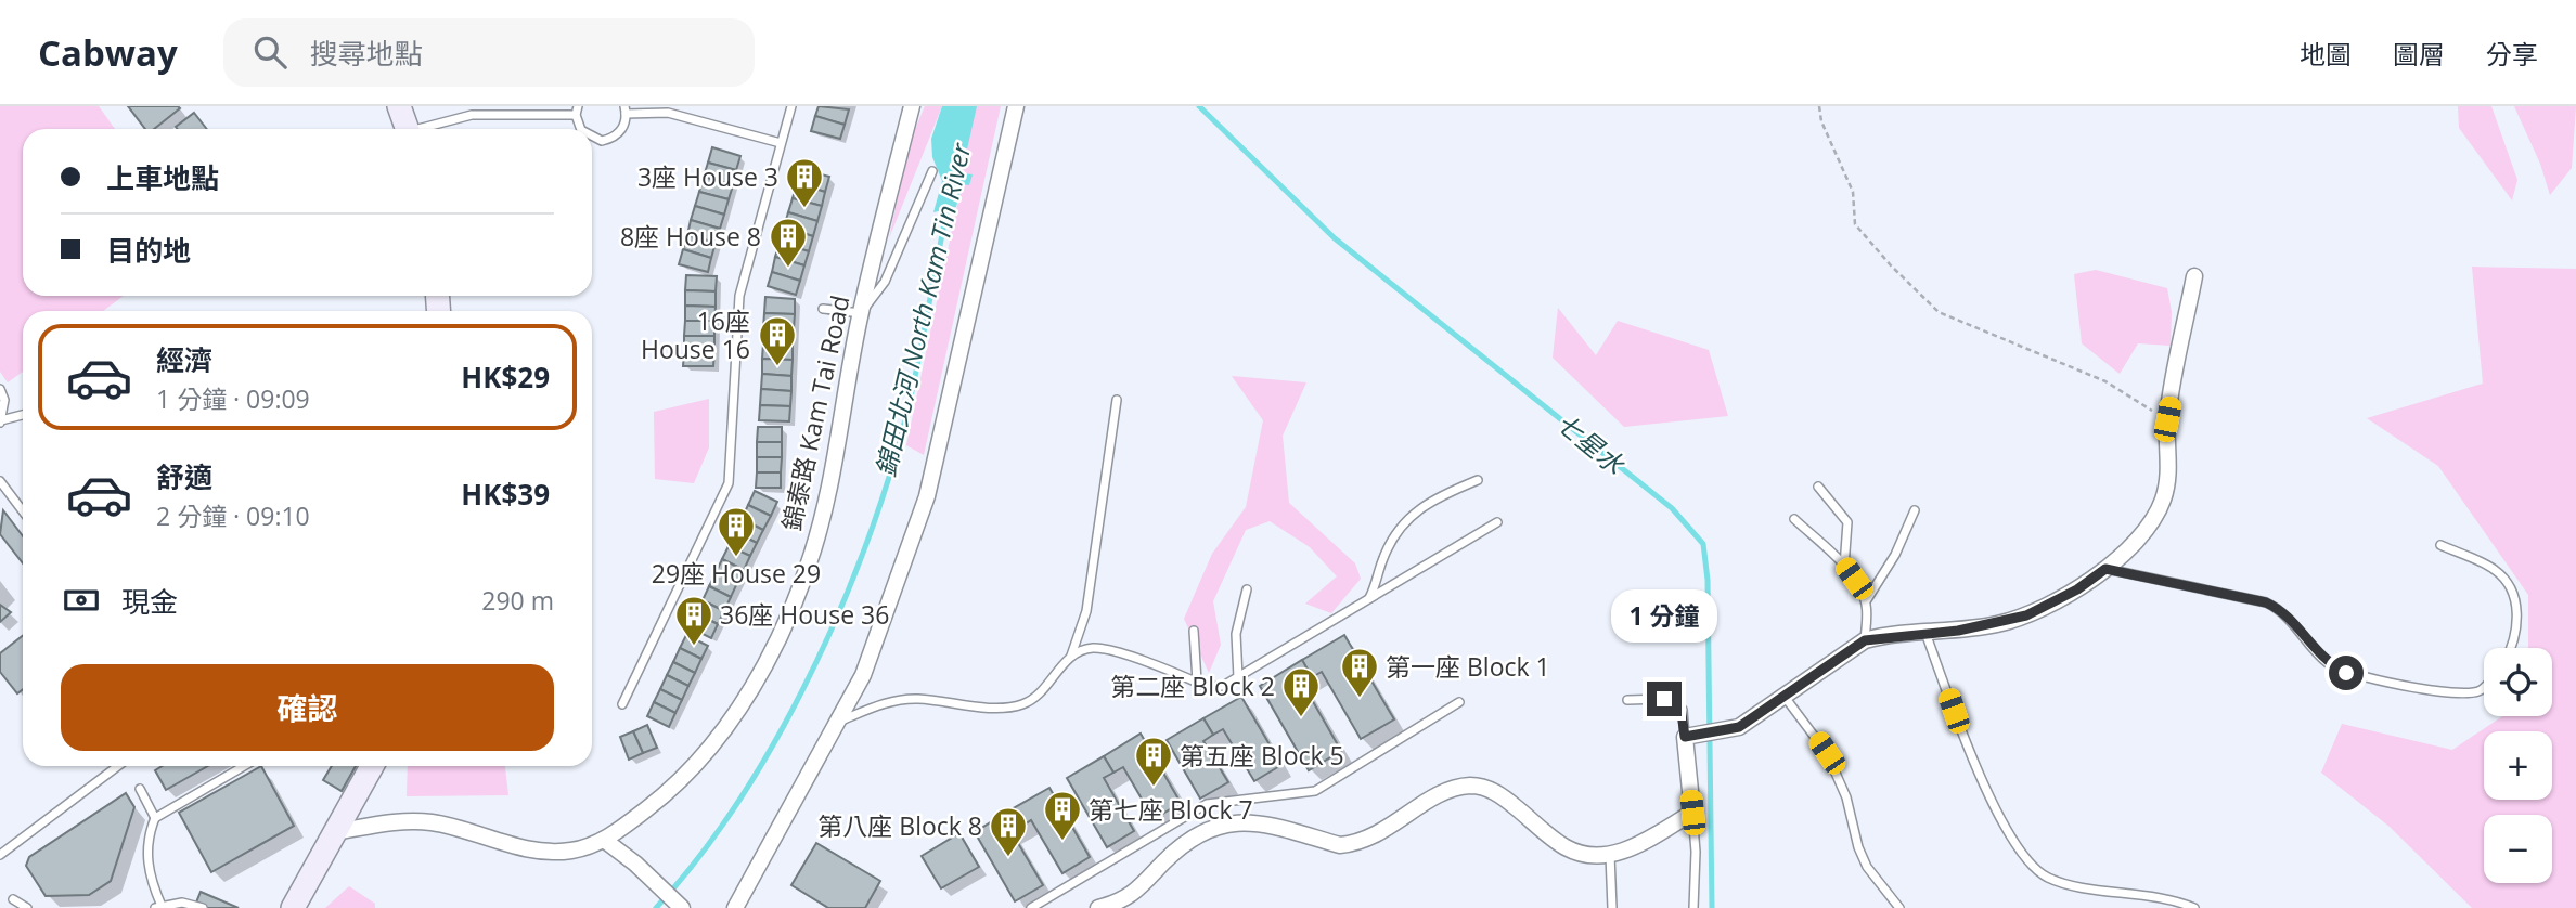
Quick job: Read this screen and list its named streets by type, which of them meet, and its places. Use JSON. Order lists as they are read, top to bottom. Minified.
{"streets":{"street":["錦泰路 Kam Tai Road"]},"water":["錦田北河 North Kam Tin River","七星水"],"places":{"building":["3座 House 3","8座 House 8","16座 House 16","29座 House 29","36座 House 36","第一座 Block 1","第二座 Block 2","第五座 Block 5","第七座 Block 7","第八座 Block 8"]},"page":{"header":"Cabway","search":"搜尋地點","nav":["地圖","圖層","分享"],"banner":["上車地點","目的地"],"list":[{"name":"經濟","note":"1 分鐘 · 09:09","value":"HK$29"},{"name":"舒適","note":"2 分鐘 · 09:10","value":"HK$39"}],"pay":["現金","290 m"],"bubble":"1 分鐘","map_buttons":["+","−"],"buttons":"確認"}}
